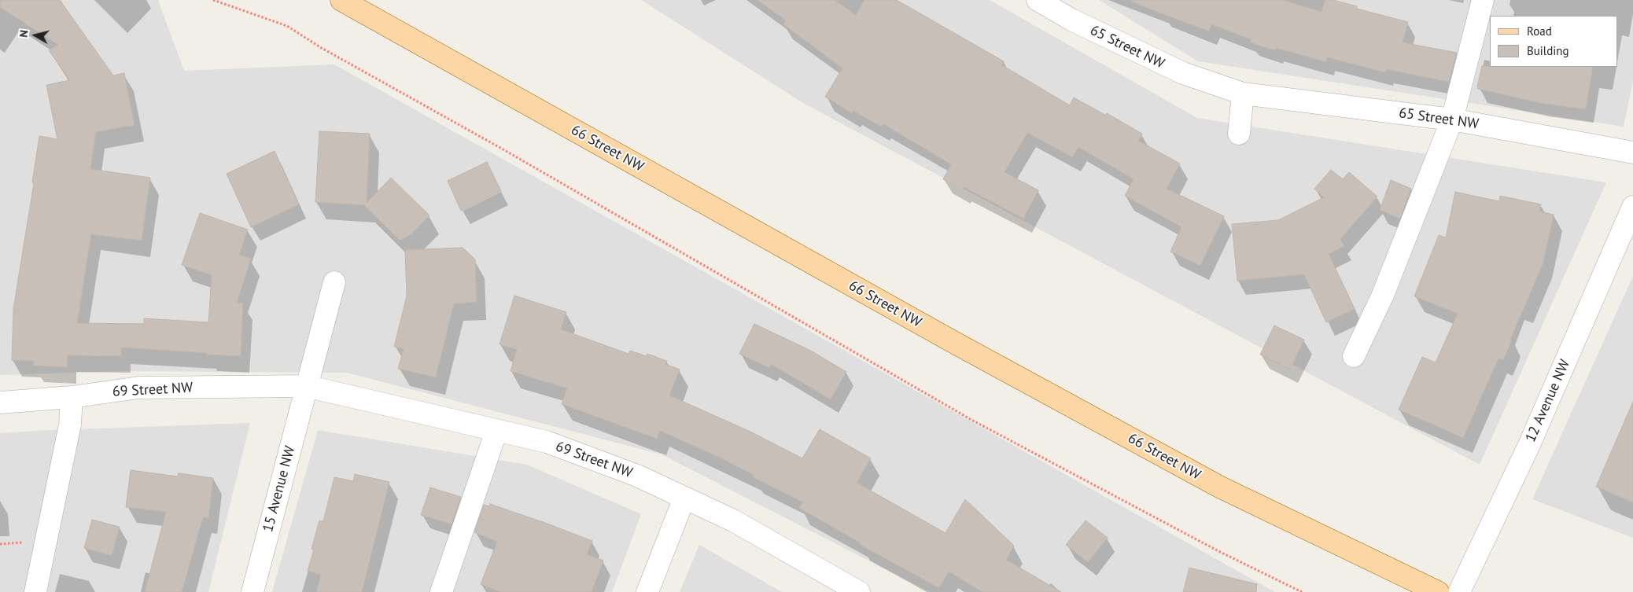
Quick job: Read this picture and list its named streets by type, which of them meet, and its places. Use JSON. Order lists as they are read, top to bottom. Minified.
{"streets":{"main road":["66 Street NW"],"street":["65 Street NW","69 Street NW","12 Avenue NW","15 Avenue NW"]},"crossings":[["69 Street NW","15 Avenue NW"]],"legend":["Road","Building"],"north":"left"}
